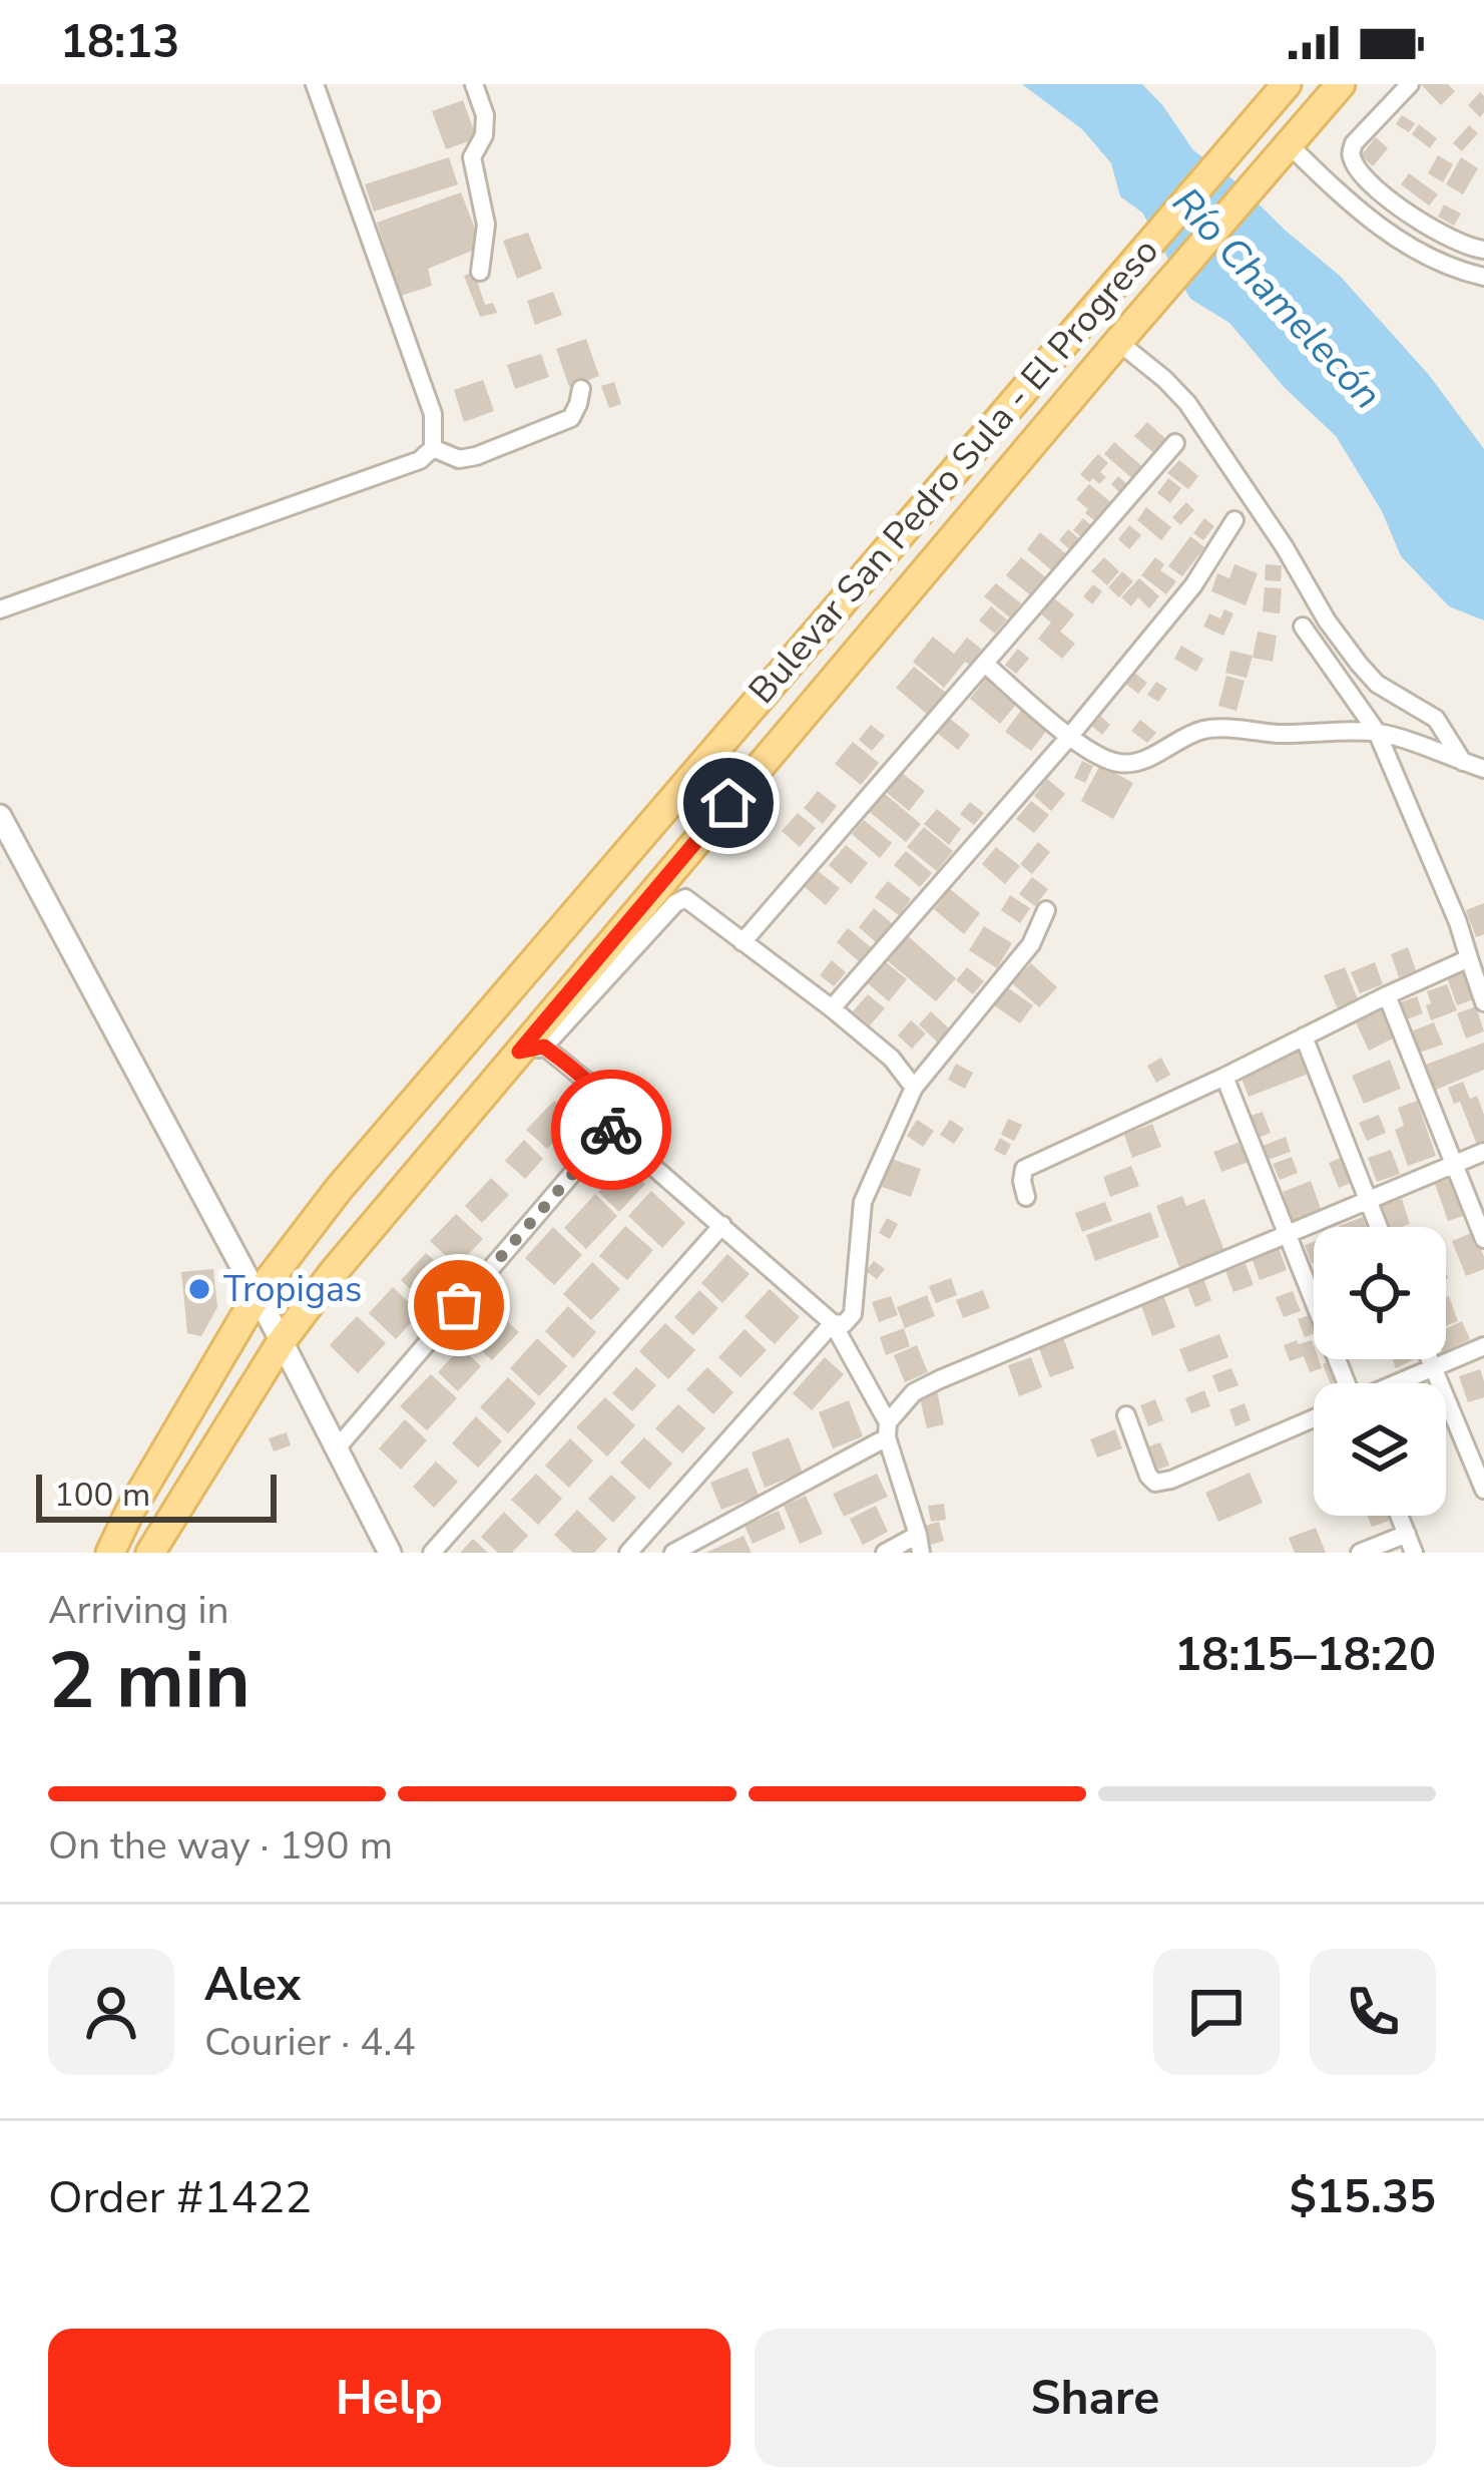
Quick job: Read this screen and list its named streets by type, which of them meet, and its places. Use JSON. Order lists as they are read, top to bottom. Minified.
{"streets":{"main road":["Bulevar San Pedro Sula - El Progreso"]},"water":["Río Chamelecón"],"places":["Tropigas"],"scale_bar":"100 m","page":{"status":"18:13","scale":"100 m","heading":["2 min","Arriving in","18:15–18:20"],"panel":["Alex","Courier · 4.4","Order #1422","$15.35"],"bar":"On the way · 190 m","buttons":["Help","Share"]}}
